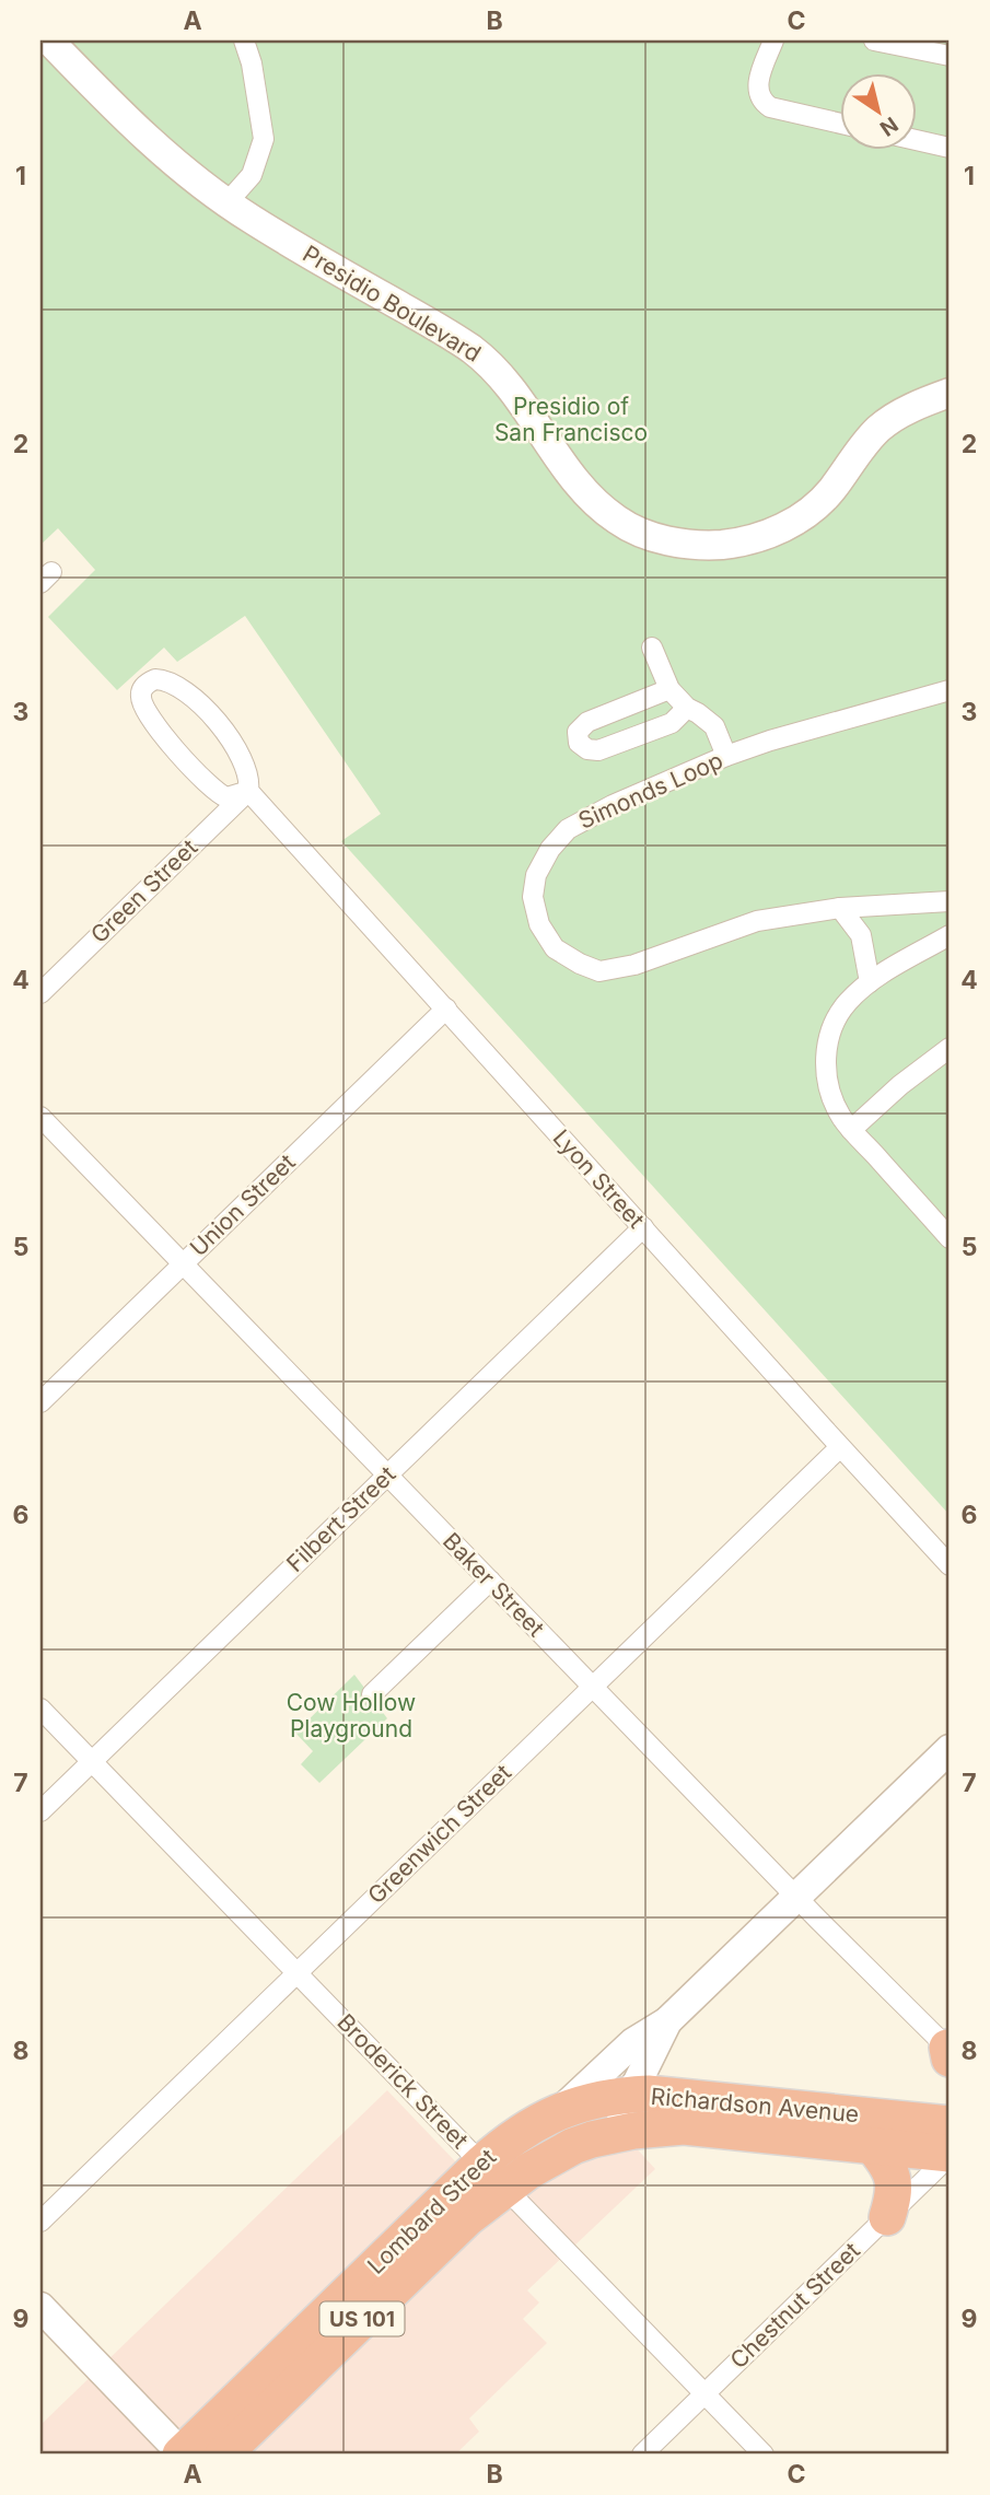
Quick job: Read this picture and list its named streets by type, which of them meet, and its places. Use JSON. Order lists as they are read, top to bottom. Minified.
{"streets":{"highway":["Richardson Avenue","Lombard Street","US 101"],"street":["Presidio Boulevard","Simonds Loop","Green Street","Lyon Street","Union Street","Filbert Street","Baker Street","Greenwich Street","Broderick Street","Chestnut Street"]},"crossings":[["Green Street","Lyon Street"],["Lyon Street","Union Street"],["Lyon Street","Filbert Street"],["Lyon Street","Greenwich Street"],["Union Street","Baker Street"],["Filbert Street","Baker Street"],["Filbert Street","Broderick Street"],["Baker Street","Greenwich Street"],["Baker Street","Lombard Street"],["Greenwich Street","Broderick Street"],["Broderick Street","Lombard Street"],["Broderick Street","Chestnut Street"],["Richardson Avenue","Lombard Street"],["Richardson Avenue","Chestnut Street"]],"parks":["Presidio of San Francisco","Cow Hollow Playground"],"north":"bottom right","grid":{"columns":["A","B","C"],"rows":["1","2","3","4","5","6","7","8","9"]}}
